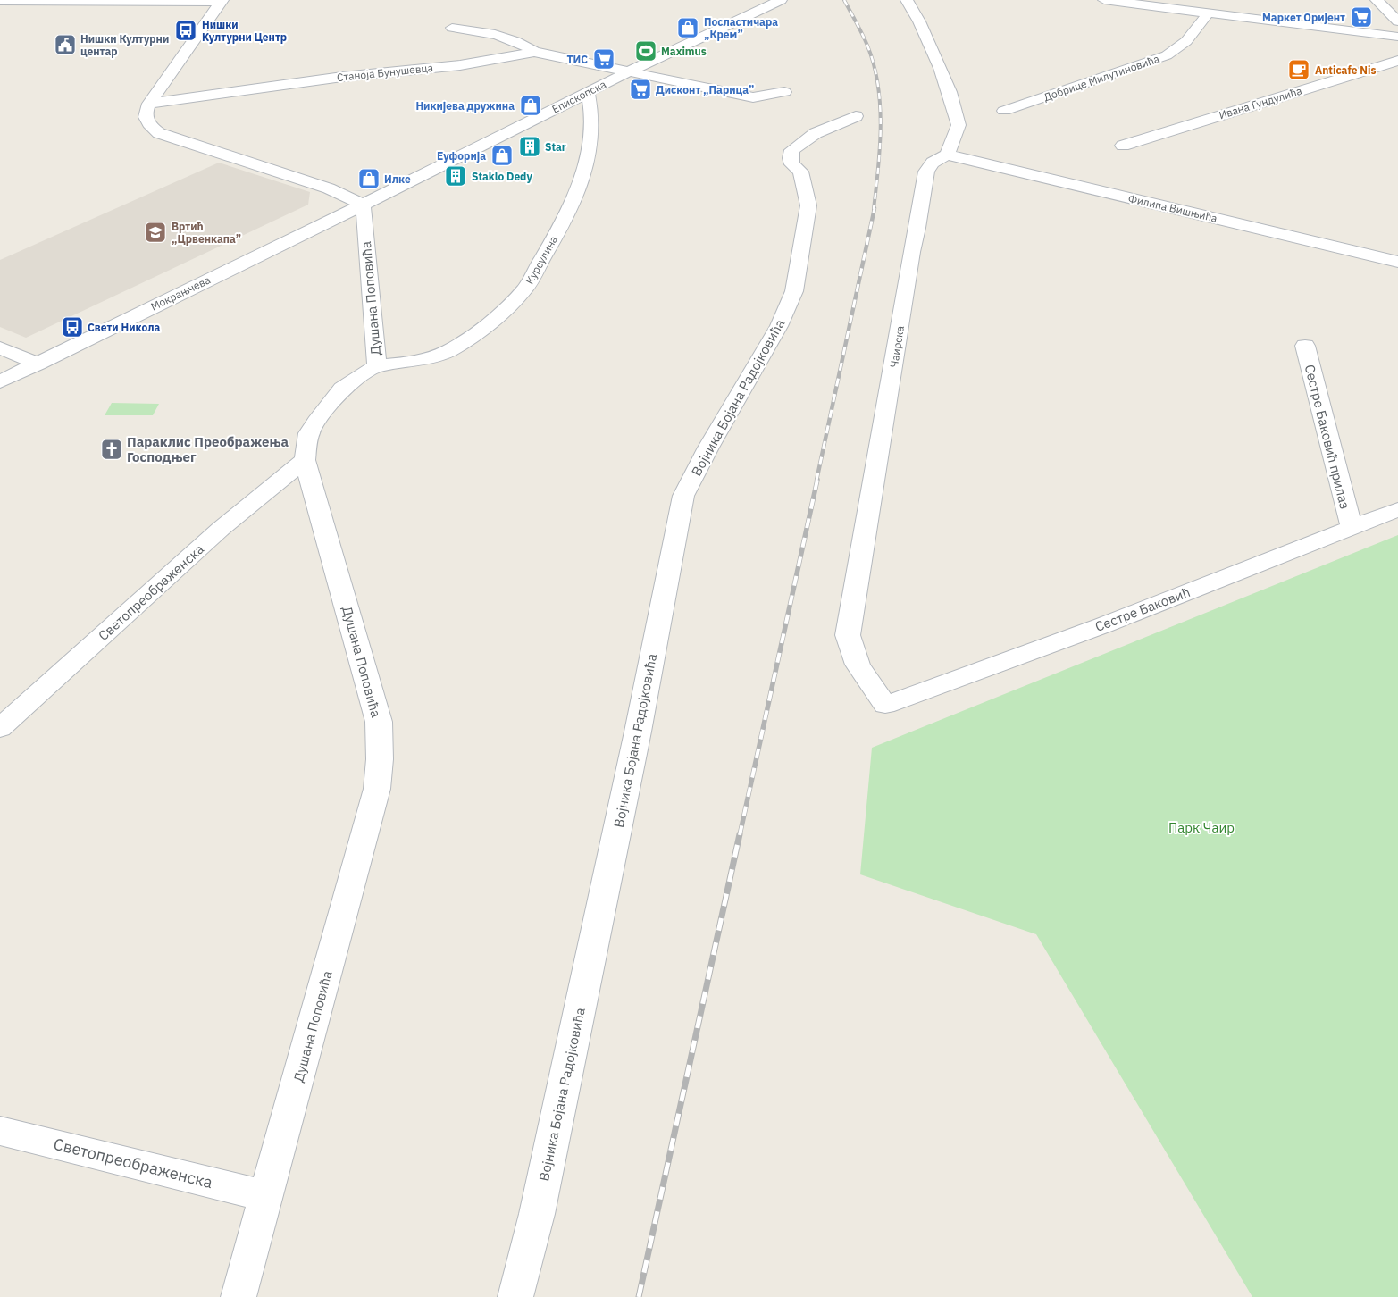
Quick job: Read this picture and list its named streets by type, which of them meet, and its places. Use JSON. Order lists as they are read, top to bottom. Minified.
{"streets":{"street":["Станоја Бунушевца","Добрице Милутиновића","Епископска","Ивана Гундулића","Филипа Вишњића","Курсулина","Мокрањчева","Душана Поповића","Чаирска","Војника Бојана Радојковића","Сестре Баковић прилаз","Светопреображенска","Сестре Баковић"]},"crossings":[["Станоја Бунушевца","Епископска"],["Епископска","Курсулина"],["Епископска","Мокрањчева"],["Епископска","Душана Поповића"],["Филипа Вишњића","Чаирска"],["Курсулина","Душана Поповића"],["Мокрањчева","Душана Поповића"],["Душана Поповића","Светопреображенска"],["Чаирска","Сестре Баковић"],["Сестре Баковић прилаз","Сестре Баковић"]],"parks":["Парк Чаир"],"places":{"supermarket":["Маркет Оријент","ТИС","Дисконт „Парица”"],"shop":["Посластичара „Крем”","Никијева дружина","Еуфорија","Илке"],"bus stop":["Нишки Културни Центр","Свети Никола"],"public building":["Нишки Културни центар"],"sports":["Maximus"],"cafe":["Anticafe Nis"],"building":["Star","Staklo Dedy"],"school or university":["Вртић „Црвенкапа”"],"church":["Параклис Преображења Господњег"]}}
